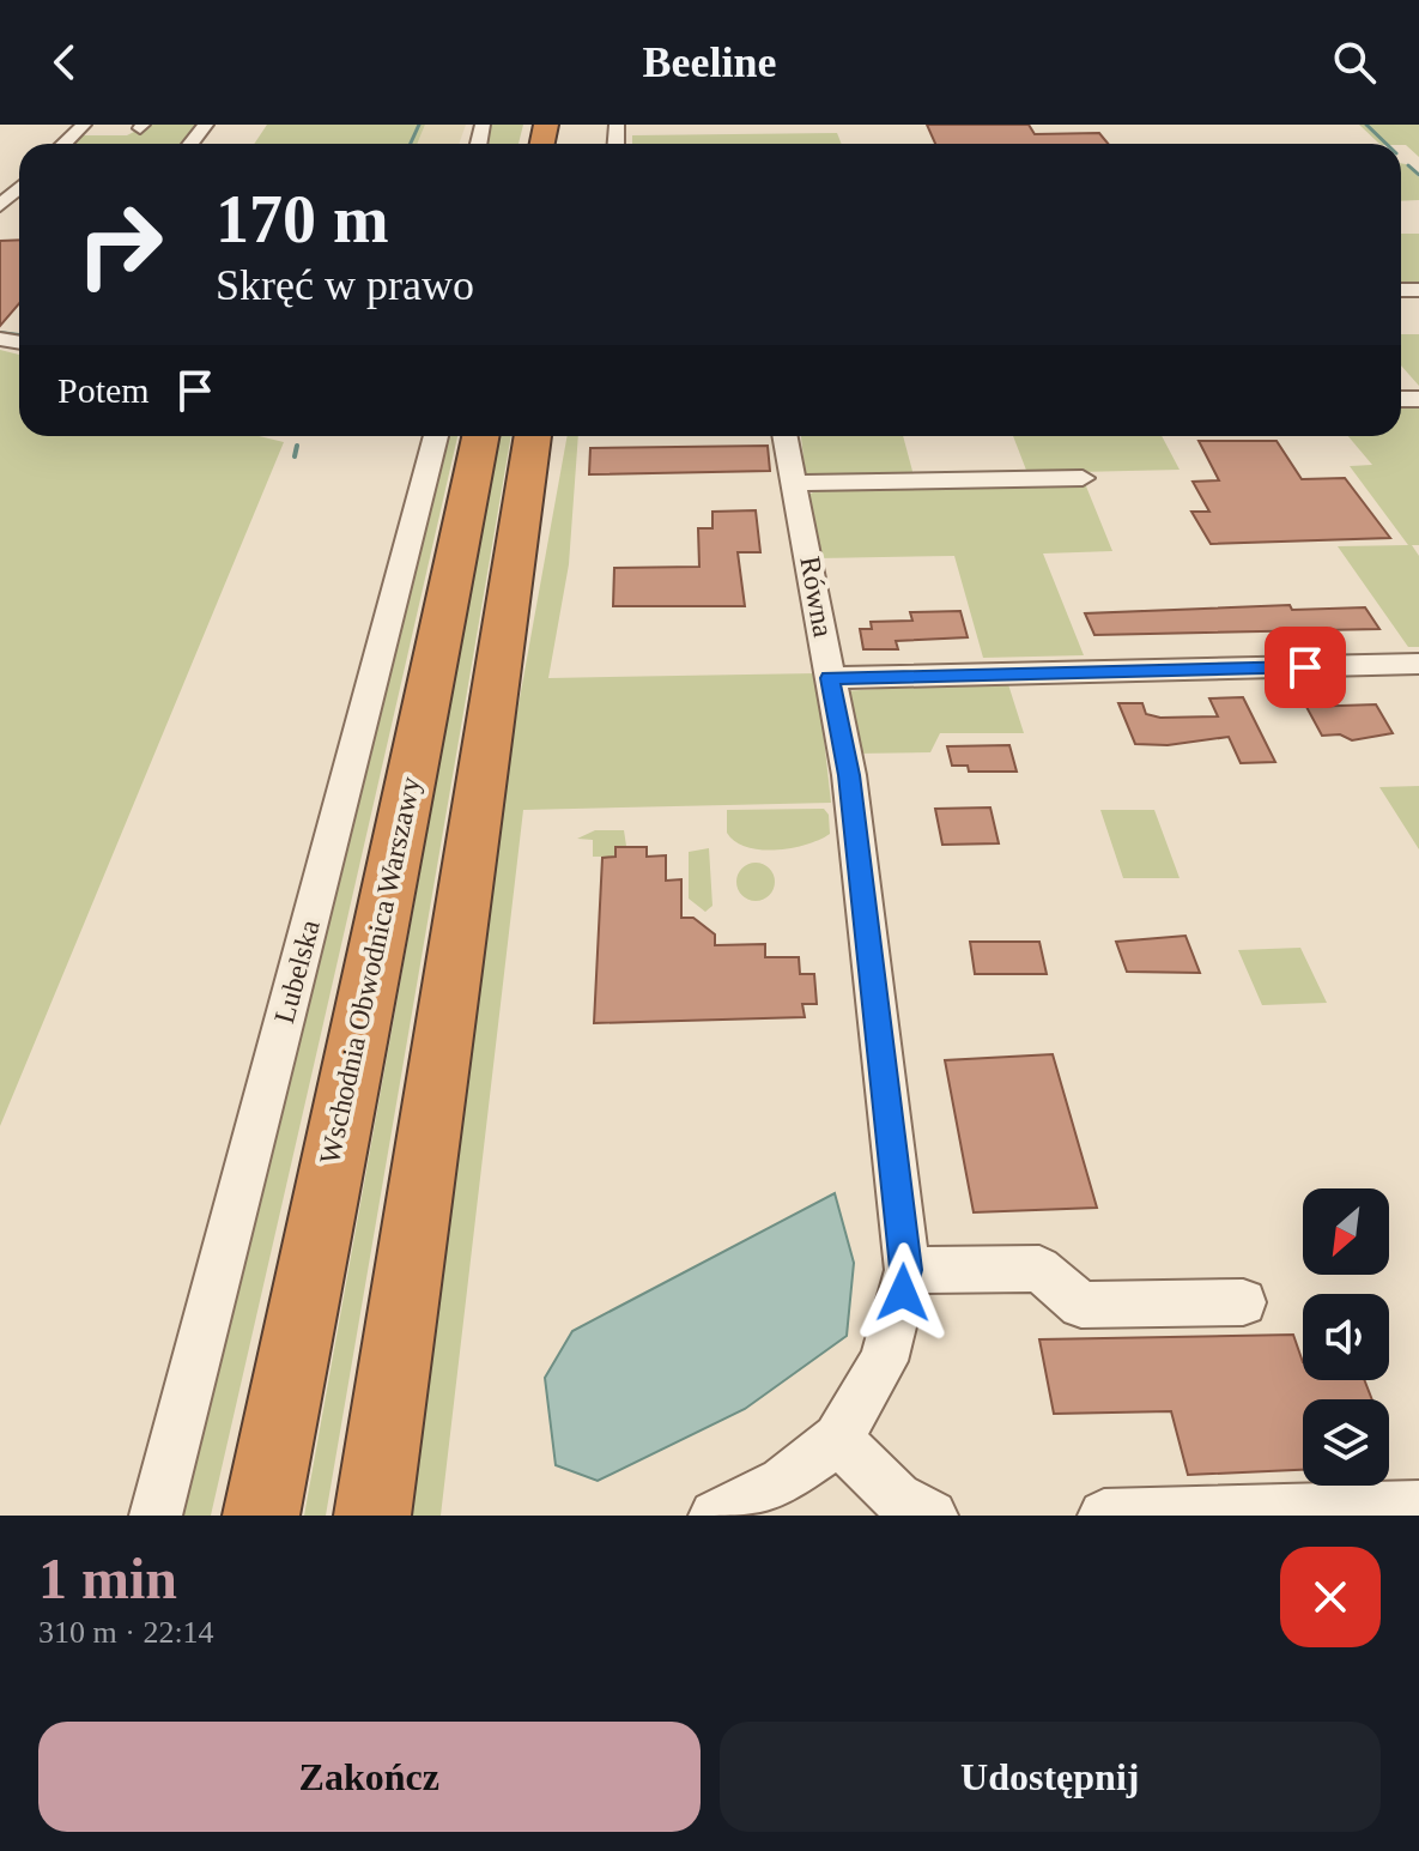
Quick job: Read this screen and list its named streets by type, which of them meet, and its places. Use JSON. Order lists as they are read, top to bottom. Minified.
{"streets":{"highway":["Wschodnia Obwodnica Warszawy"],"street":["Równa","Lubelska"]},"north":"bottom left","page":{"header":"Beeline","turn":["170 m","Skręć w prawo"],"then":"Potem","heading":["1 min","310 m · 22:14"],"buttons":["Zakończ","Udostępnij"]}}
